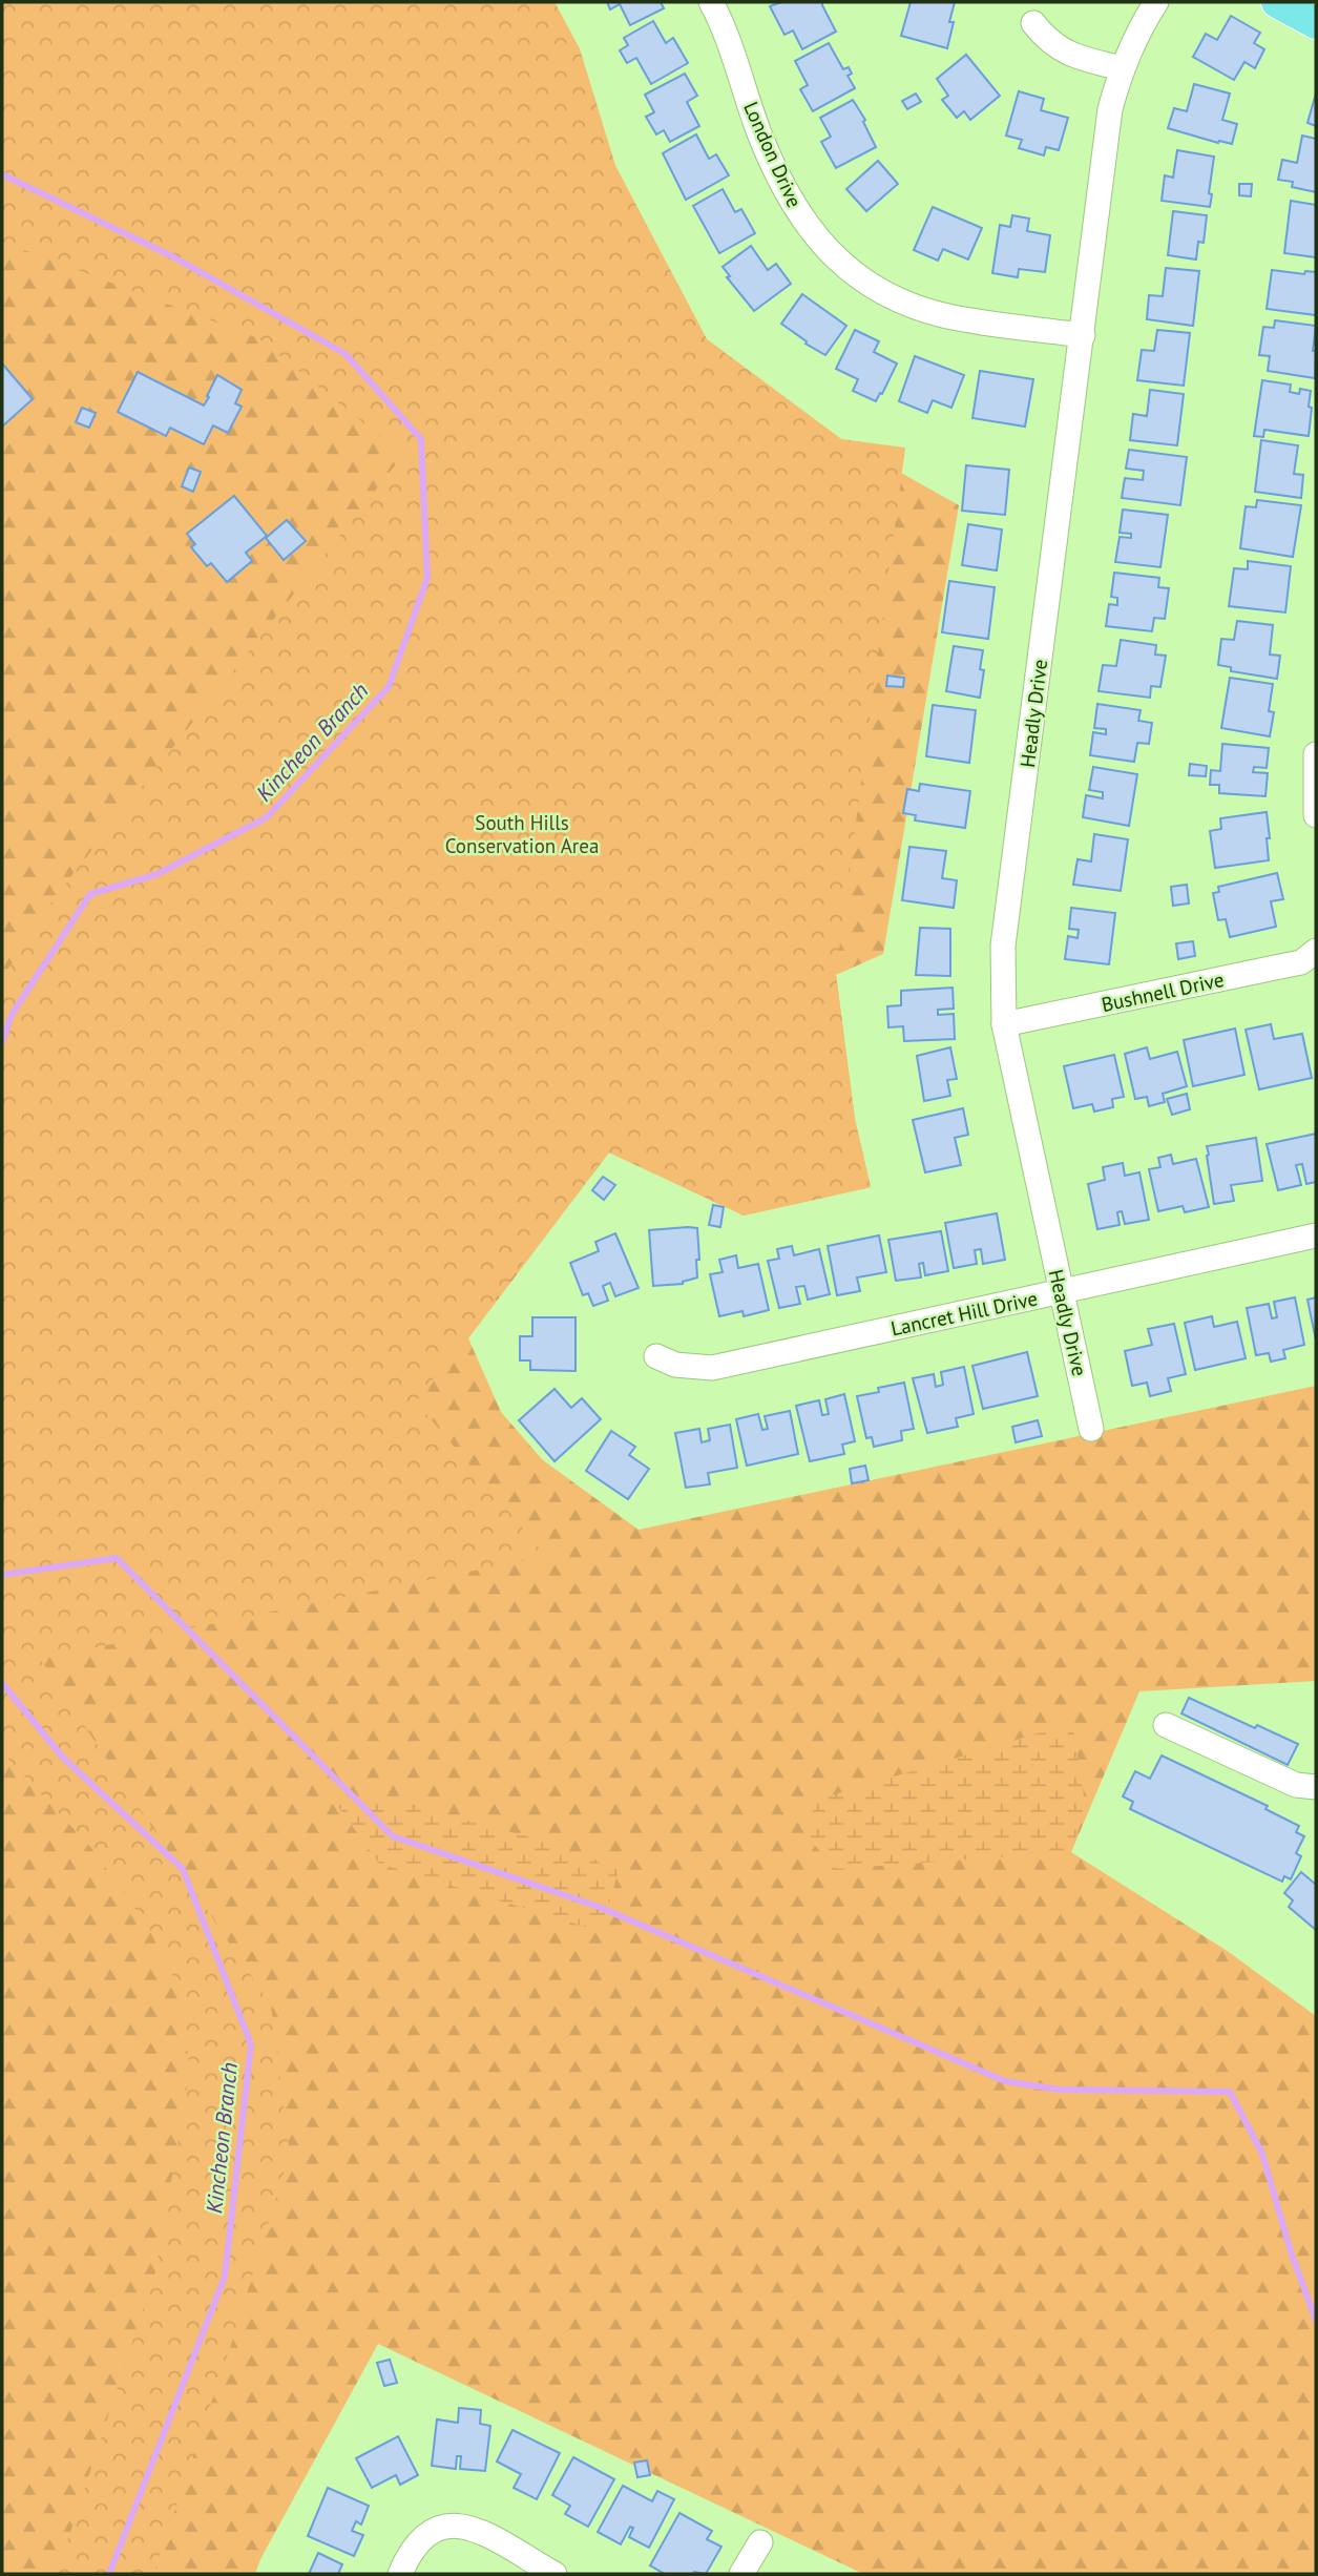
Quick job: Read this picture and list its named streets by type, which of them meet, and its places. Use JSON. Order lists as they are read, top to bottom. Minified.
{"streets":{"street":["London Drive","Headly Drive","Bushnell Drive","Lancret Hill Drive"]},"crossings":[["London Drive","Headly Drive"],["Headly Drive","Bushnell Drive"],["Headly Drive","Lancret Hill Drive"]],"water":["Kincheon Branch"],"parks":["South Hills Conservation Area"]}
